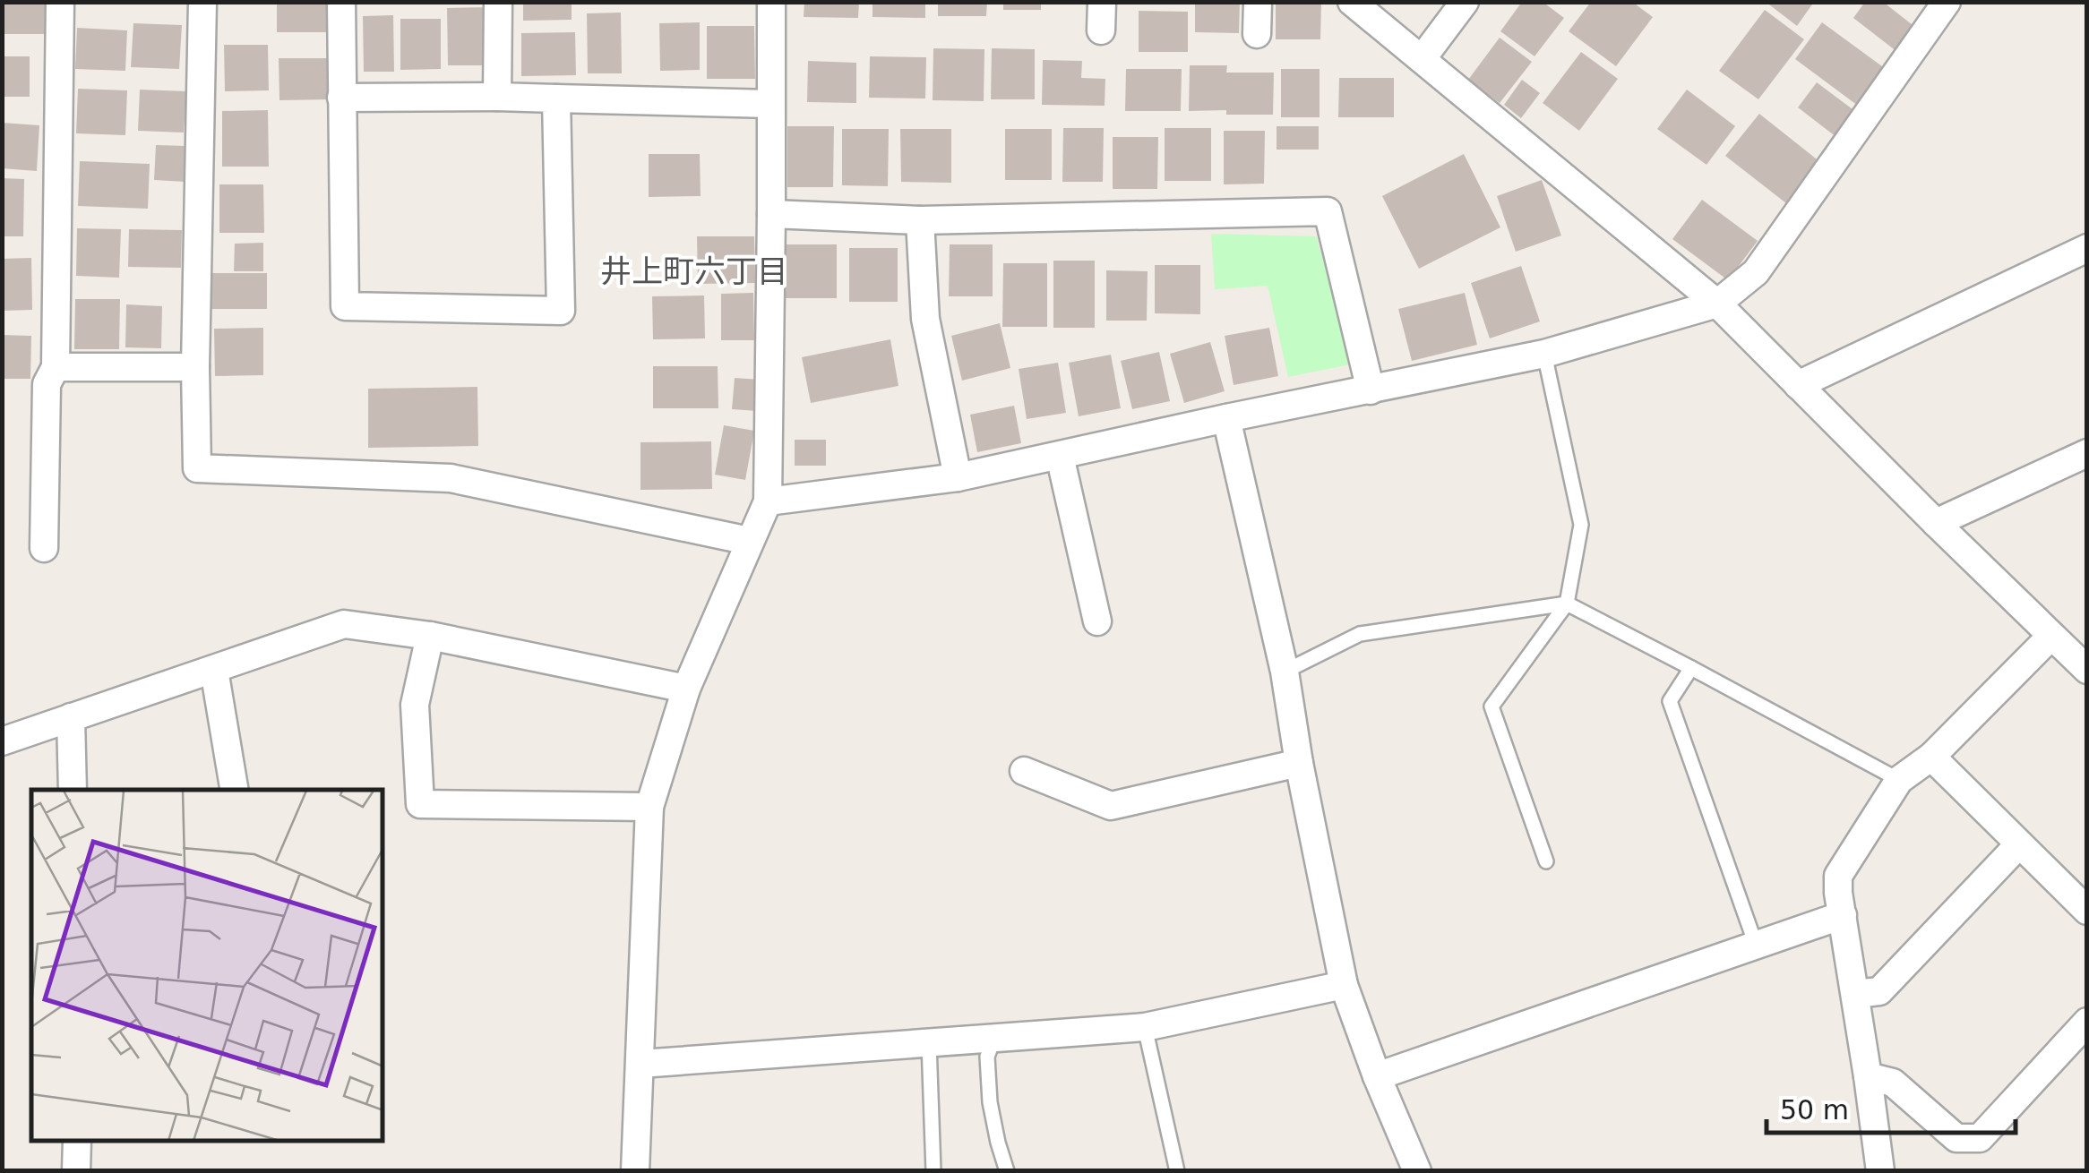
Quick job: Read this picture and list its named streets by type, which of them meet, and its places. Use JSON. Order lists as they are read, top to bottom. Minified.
{"districts":["井上町六丁目"],"scale_bar":"50 m"}
